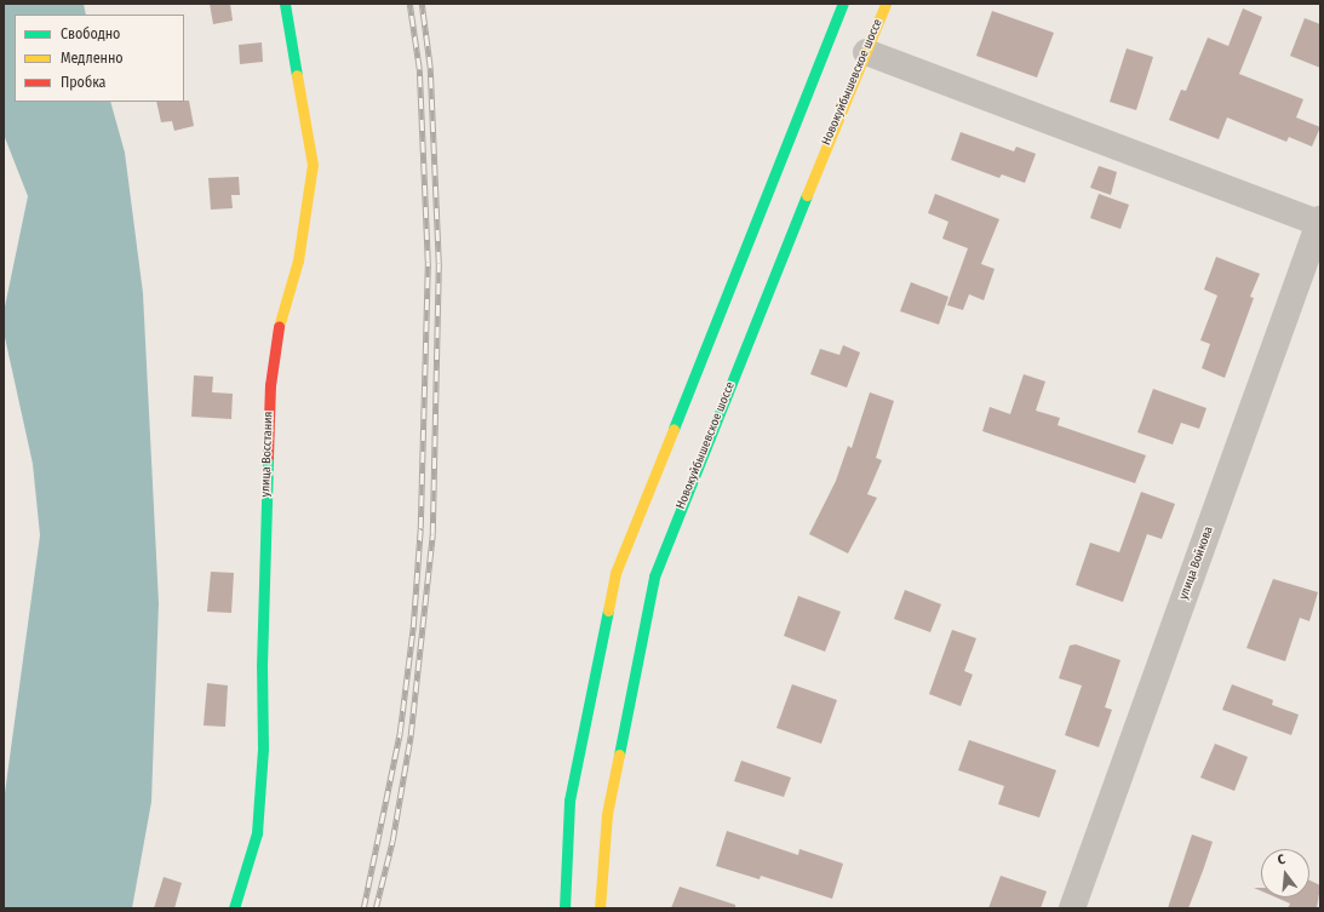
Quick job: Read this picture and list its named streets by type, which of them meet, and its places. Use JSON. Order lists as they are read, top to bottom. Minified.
{"streets":{"main road":["Новокуйбышевское шоссе","улица Восстания"],"street":["улица Войкова"]},"legend":["Свободно","Медленно","Пробка"],"north":"top"}
